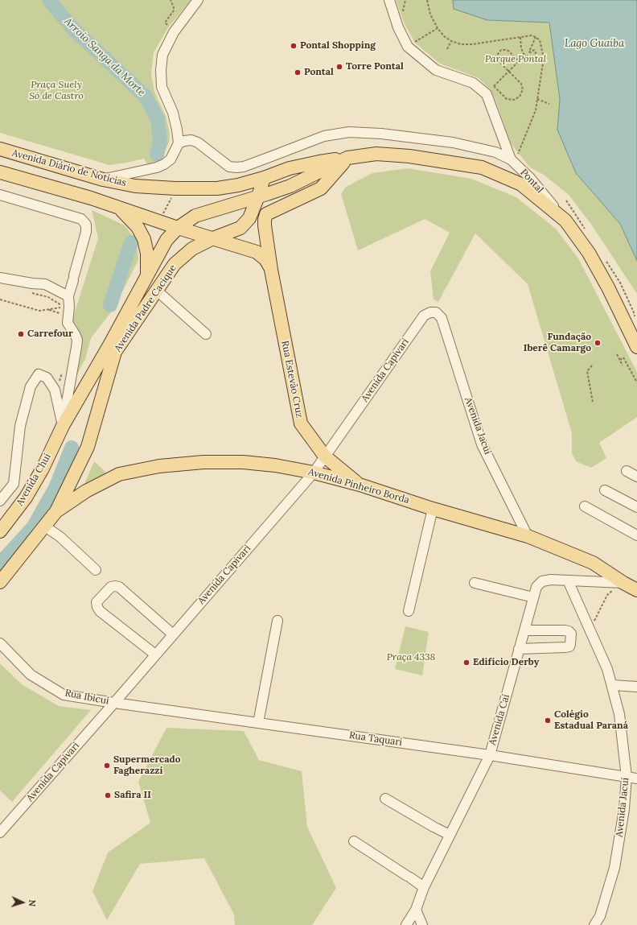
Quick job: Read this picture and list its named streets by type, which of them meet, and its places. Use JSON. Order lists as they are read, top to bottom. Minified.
{"streets":{"main road":["Avenida Diário de Notícias","Avenida Padre Cacique","Rua Estevão Cruz","Avenida Chuí","Avenida Pinheiro Borda"],"street":["Pontal","Avenida Capivari","Avenida Jacuí","Rua Ibicuí","Avenida Caí","Rua Taquari"]},"crossings":[["Avenida Diário de Notícias","Avenida Padre Cacique"],["Avenida Diário de Notícias","Rua Estevão Cruz"],["Pontal","Avenida Padre Cacique"],["Avenida Padre Cacique","Rua Estevão Cruz"],["Avenida Padre Cacique","Avenida Chuí"],["Avenida Padre Cacique","Avenida Pinheiro Borda"],["Avenida Capivari","Rua Estevão Cruz"],["Avenida Capivari","Avenida Jacuí"],["Avenida Capivari","Avenida Pinheiro Borda"],["Avenida Capivari","Rua Ibicuí"],["Avenida Capivari","Rua Taquari"],["Rua Estevão Cruz","Avenida Pinheiro Borda"],["Avenida Jacuí","Avenida Pinheiro Borda"],["Avenida Jacuí","Avenida Caí"],["Avenida Jacuí","Rua Taquari"],["Avenida Pinheiro Borda","Avenida Caí"],["Rua Ibicuí","Rua Taquari"],["Avenida Caí","Rua Taquari"]],"water":["Lago Guaíba","Arroio Sanga da Morte"],"parks":["Parque Pontal","Praça Suely Só de Castro","Praça 4338"],"places":["Pontal Shopping","Torre Pontal","Pontal","Carrefour","Fundação Iberê Camargo","Edifício Derby","Colégio Estadual Paraná","Supermercado Fagherazzi","Safira II"],"north":"right"}
